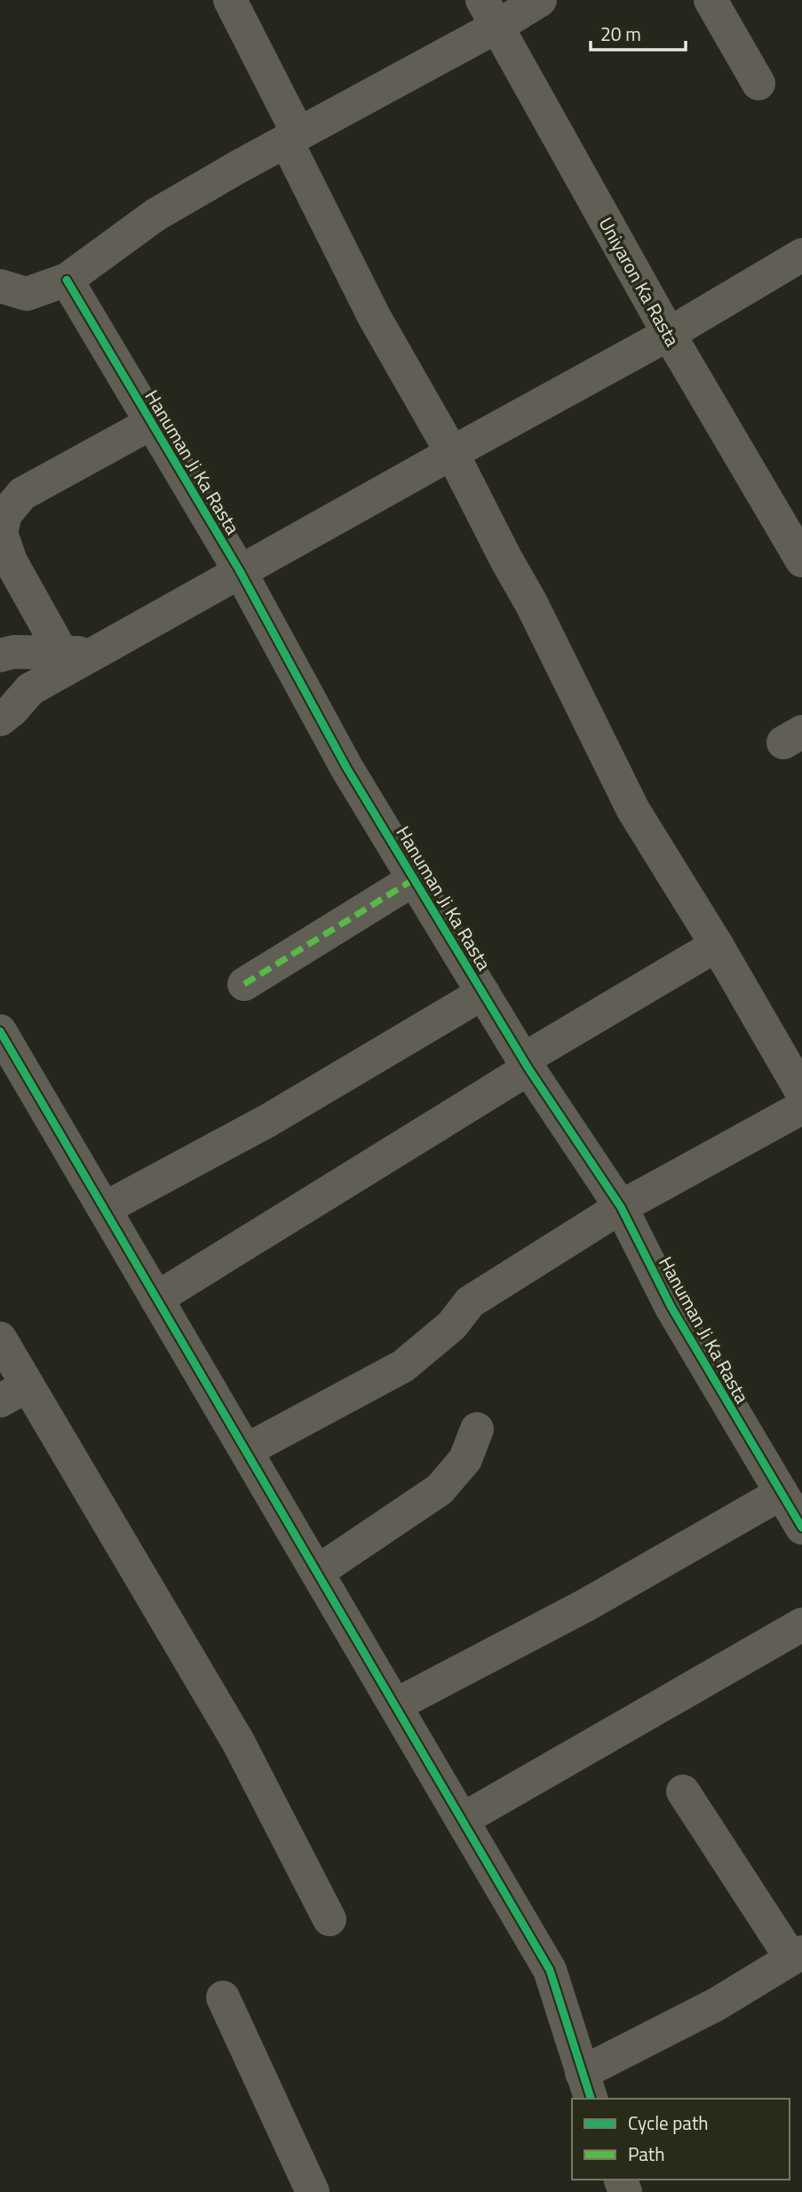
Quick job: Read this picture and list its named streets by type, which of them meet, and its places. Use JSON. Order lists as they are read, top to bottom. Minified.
{"streets":{"street":["Uniyaron Ka Rasta","Hanuman Ji Ka Rasta"]},"legend":["Cycle path","Path"],"scale_bar":"20 m"}
